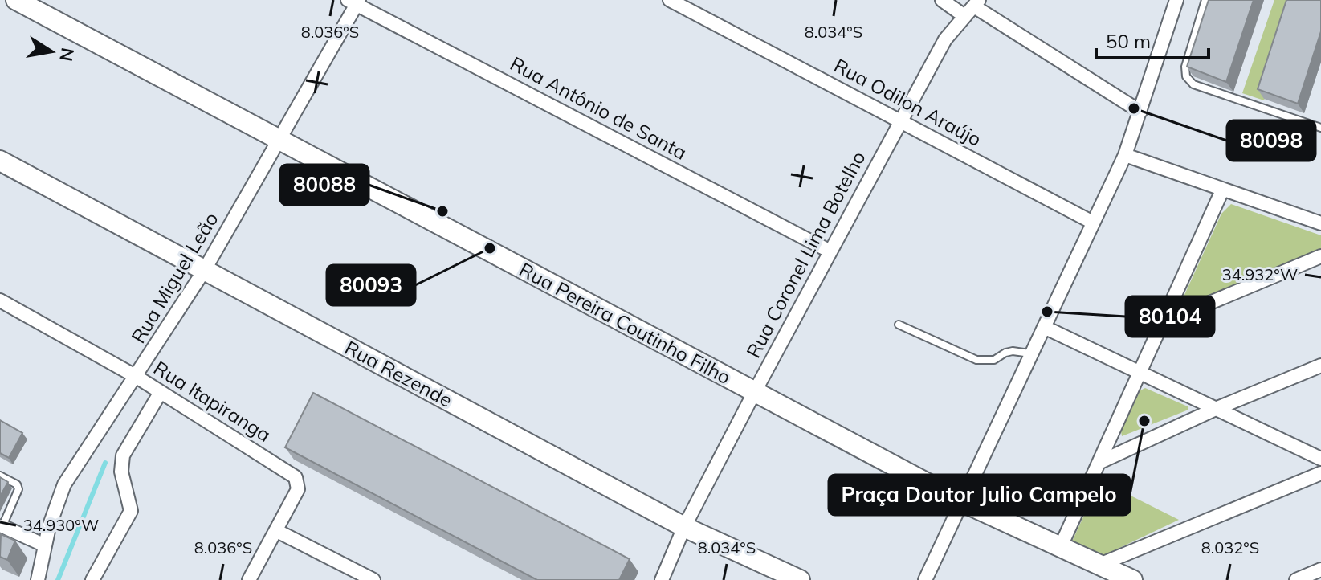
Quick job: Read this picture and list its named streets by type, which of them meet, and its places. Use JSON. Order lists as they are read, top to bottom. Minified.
{"streets":{"street":["Rua Odilon Araújo","Rua Antônio de Santa","Rua Coronel Lima Botelho","Rua Miguel Leão","Rua Pereira Coutinho Filho","Rua Rezende","Rua Itapiranga"]},"crossings":[["Rua Odilon Araújo","Rua Coronel Lima Botelho"],["Rua Antônio de Santa","Rua Coronel Lima Botelho"],["Rua Antônio de Santa","Rua Miguel Leão"],["Rua Coronel Lima Botelho","Rua Pereira Coutinho Filho"],["Rua Coronel Lima Botelho","Rua Rezende"],["Rua Miguel Leão","Rua Pereira Coutinho Filho"],["Rua Miguel Leão","Rua Rezende"],["Rua Miguel Leão","Rua Itapiranga"]],"places":["80098","80088","80093","80104","Praça Doutor Julio Campelo"],"scale_bar":"50 m","north":"right","coordinates":["8.036°S","8.034°S","34.932°W","34.930°W","8.032°S"]}
